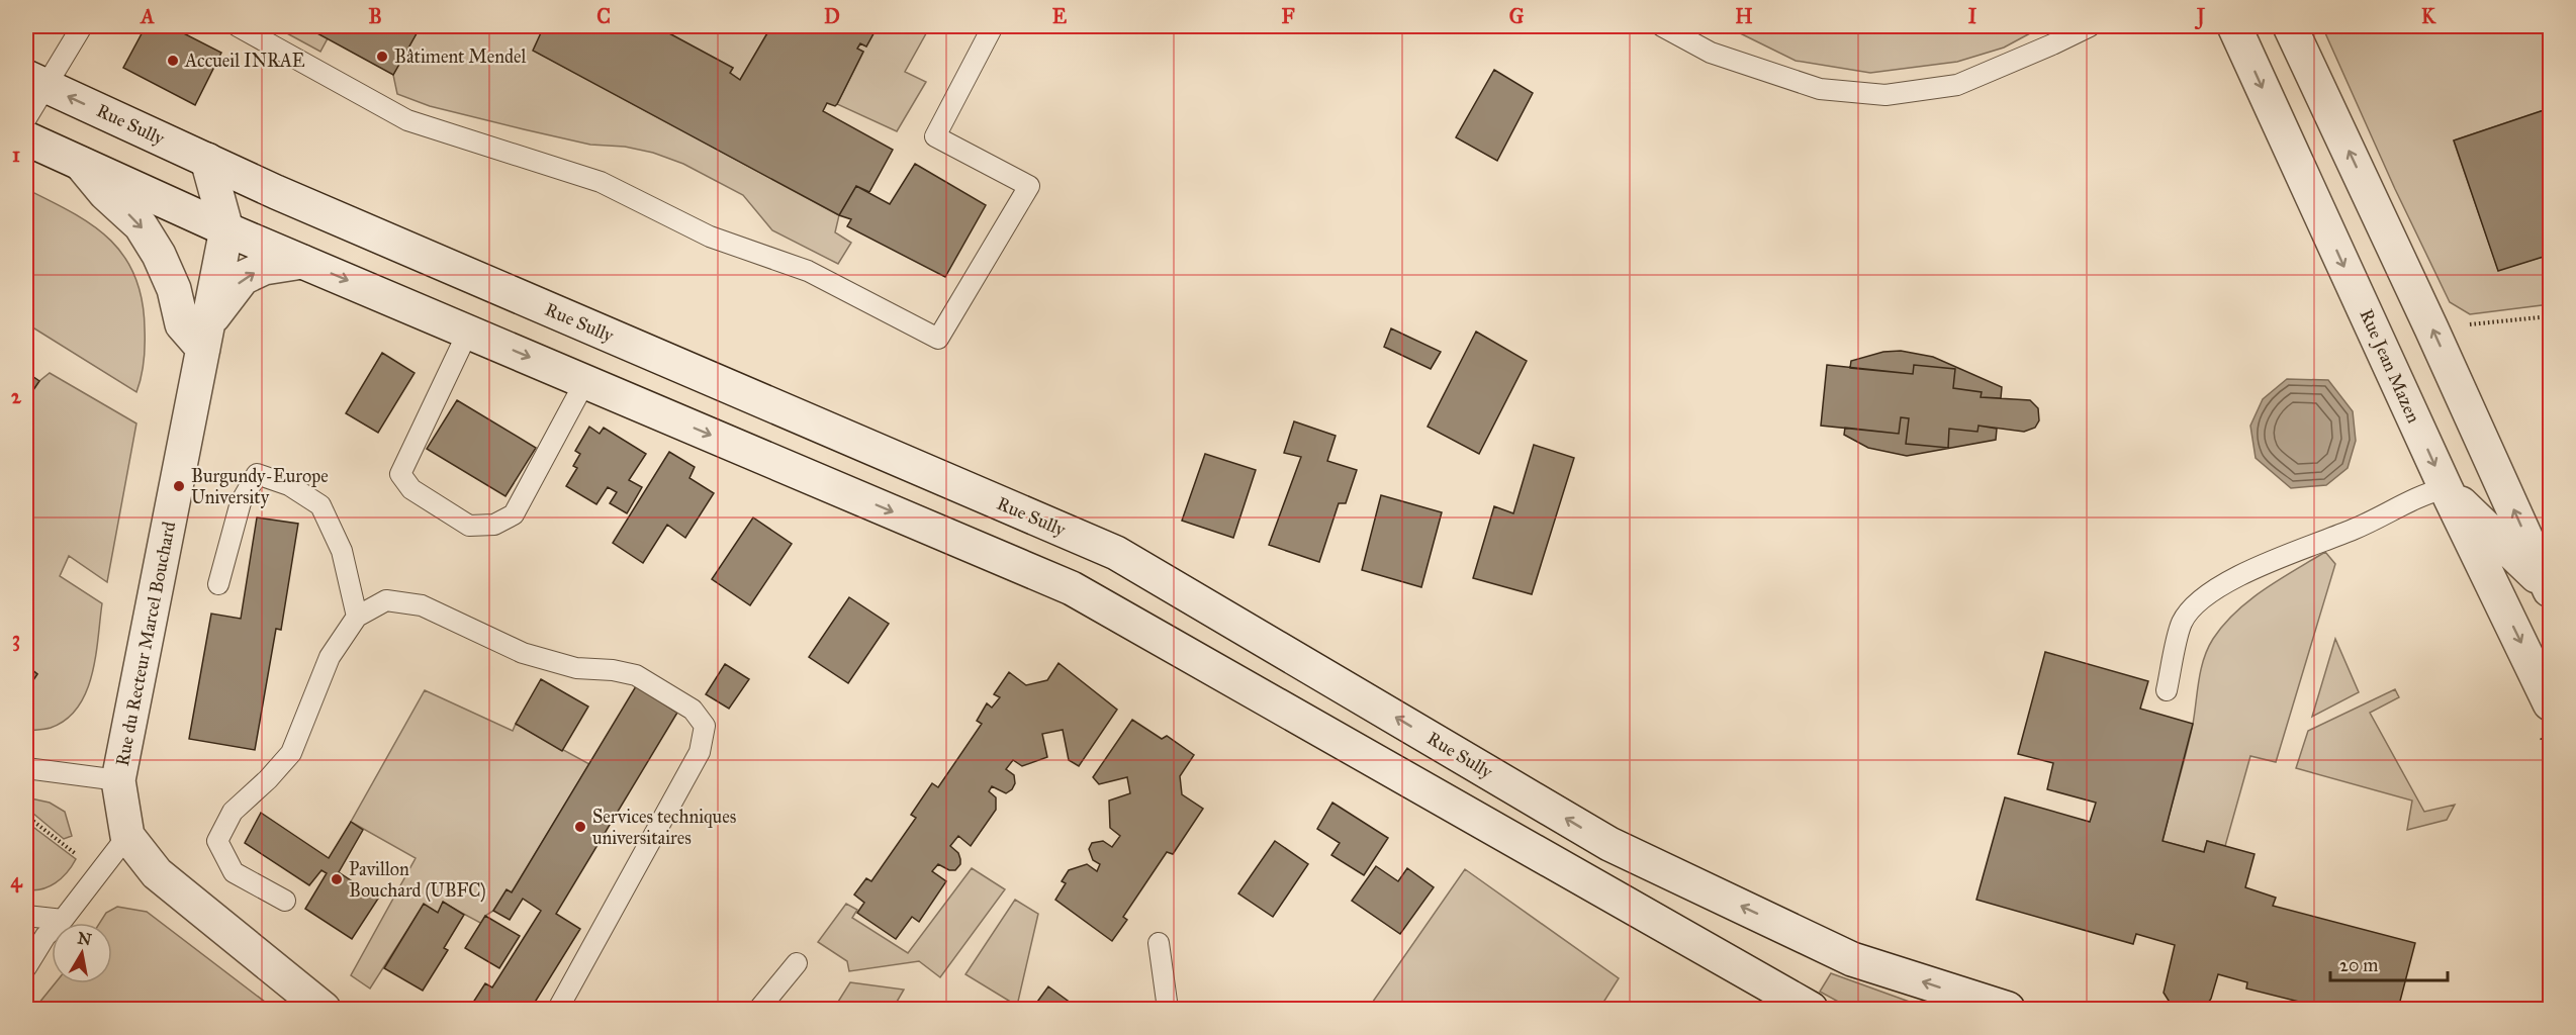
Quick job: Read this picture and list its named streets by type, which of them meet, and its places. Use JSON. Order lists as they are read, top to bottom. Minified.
{"streets":{"main road":["Rue Sully","Rue Jean Mazen","Rue du Recteur Marcel Bouchard"]},"places":["Bâtiment Mendel","Accueil INRAE","Burgundy-Europe University","Services techniques universitaires","Pavillon Bouchard (UBFC)"],"scale_bar":"20 m","north":"top","grid":{"columns":["A","B","C","D","E","F","G","H","I","J","K"],"rows":["1","2","3","4"]}}
